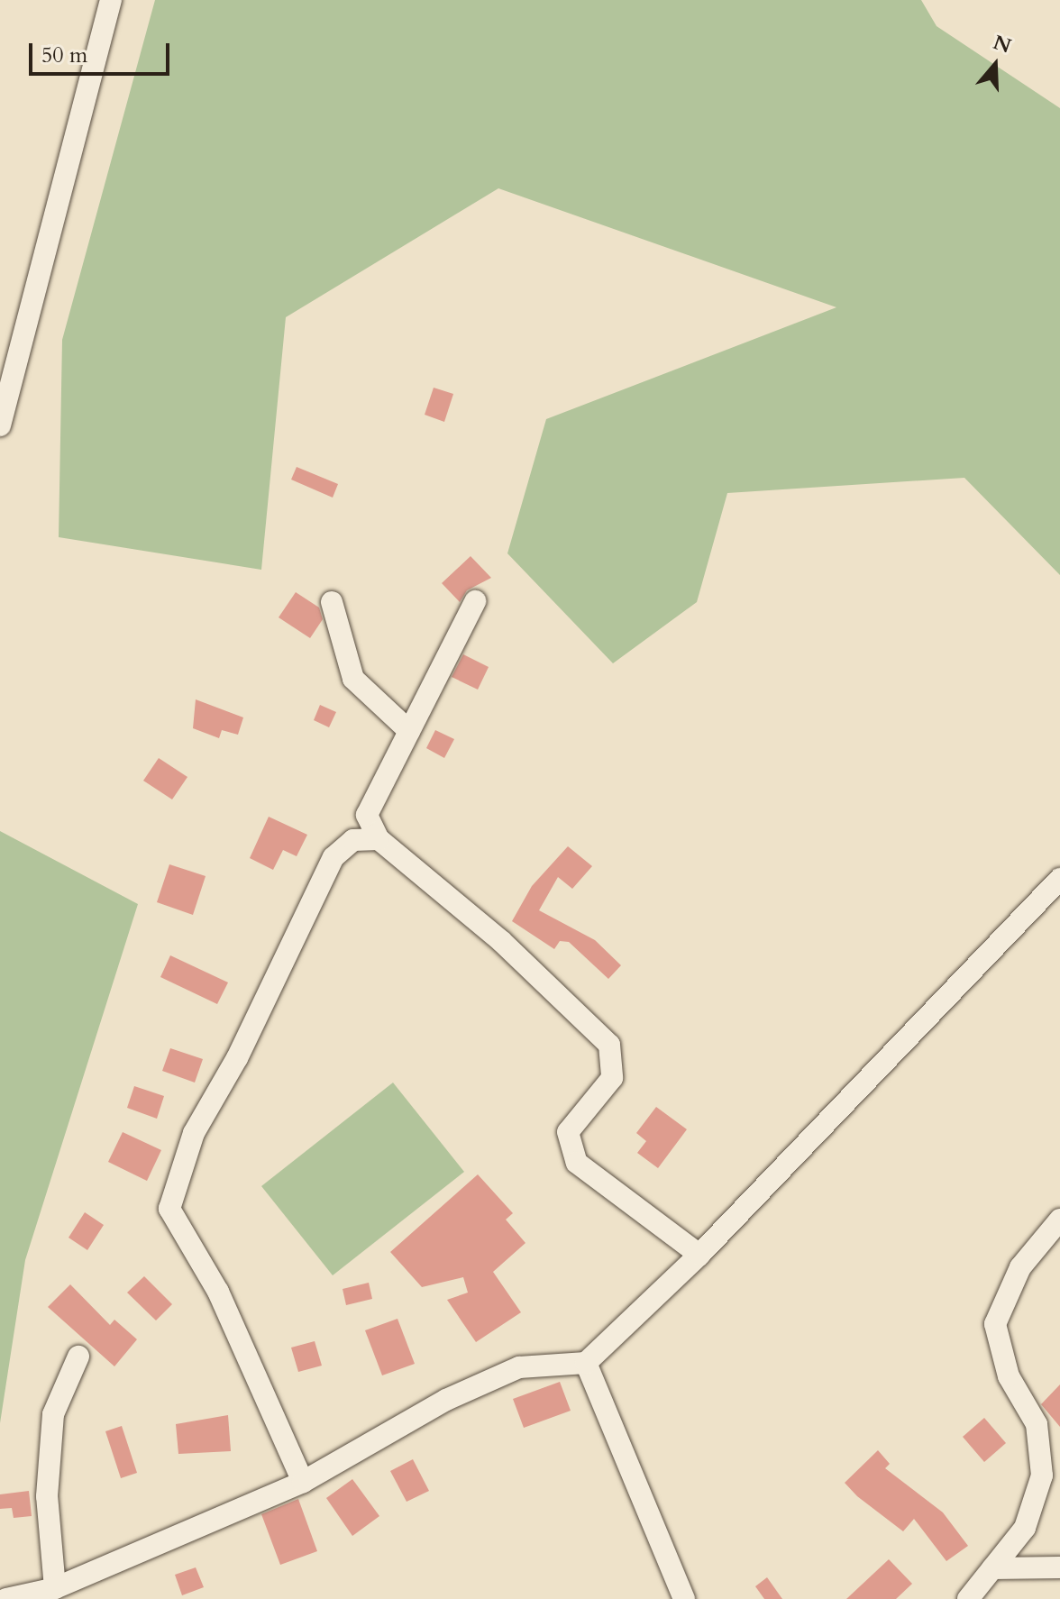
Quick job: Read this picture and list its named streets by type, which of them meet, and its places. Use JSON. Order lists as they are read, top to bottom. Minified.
{"scale_bar":"50 m","north":"top"}
